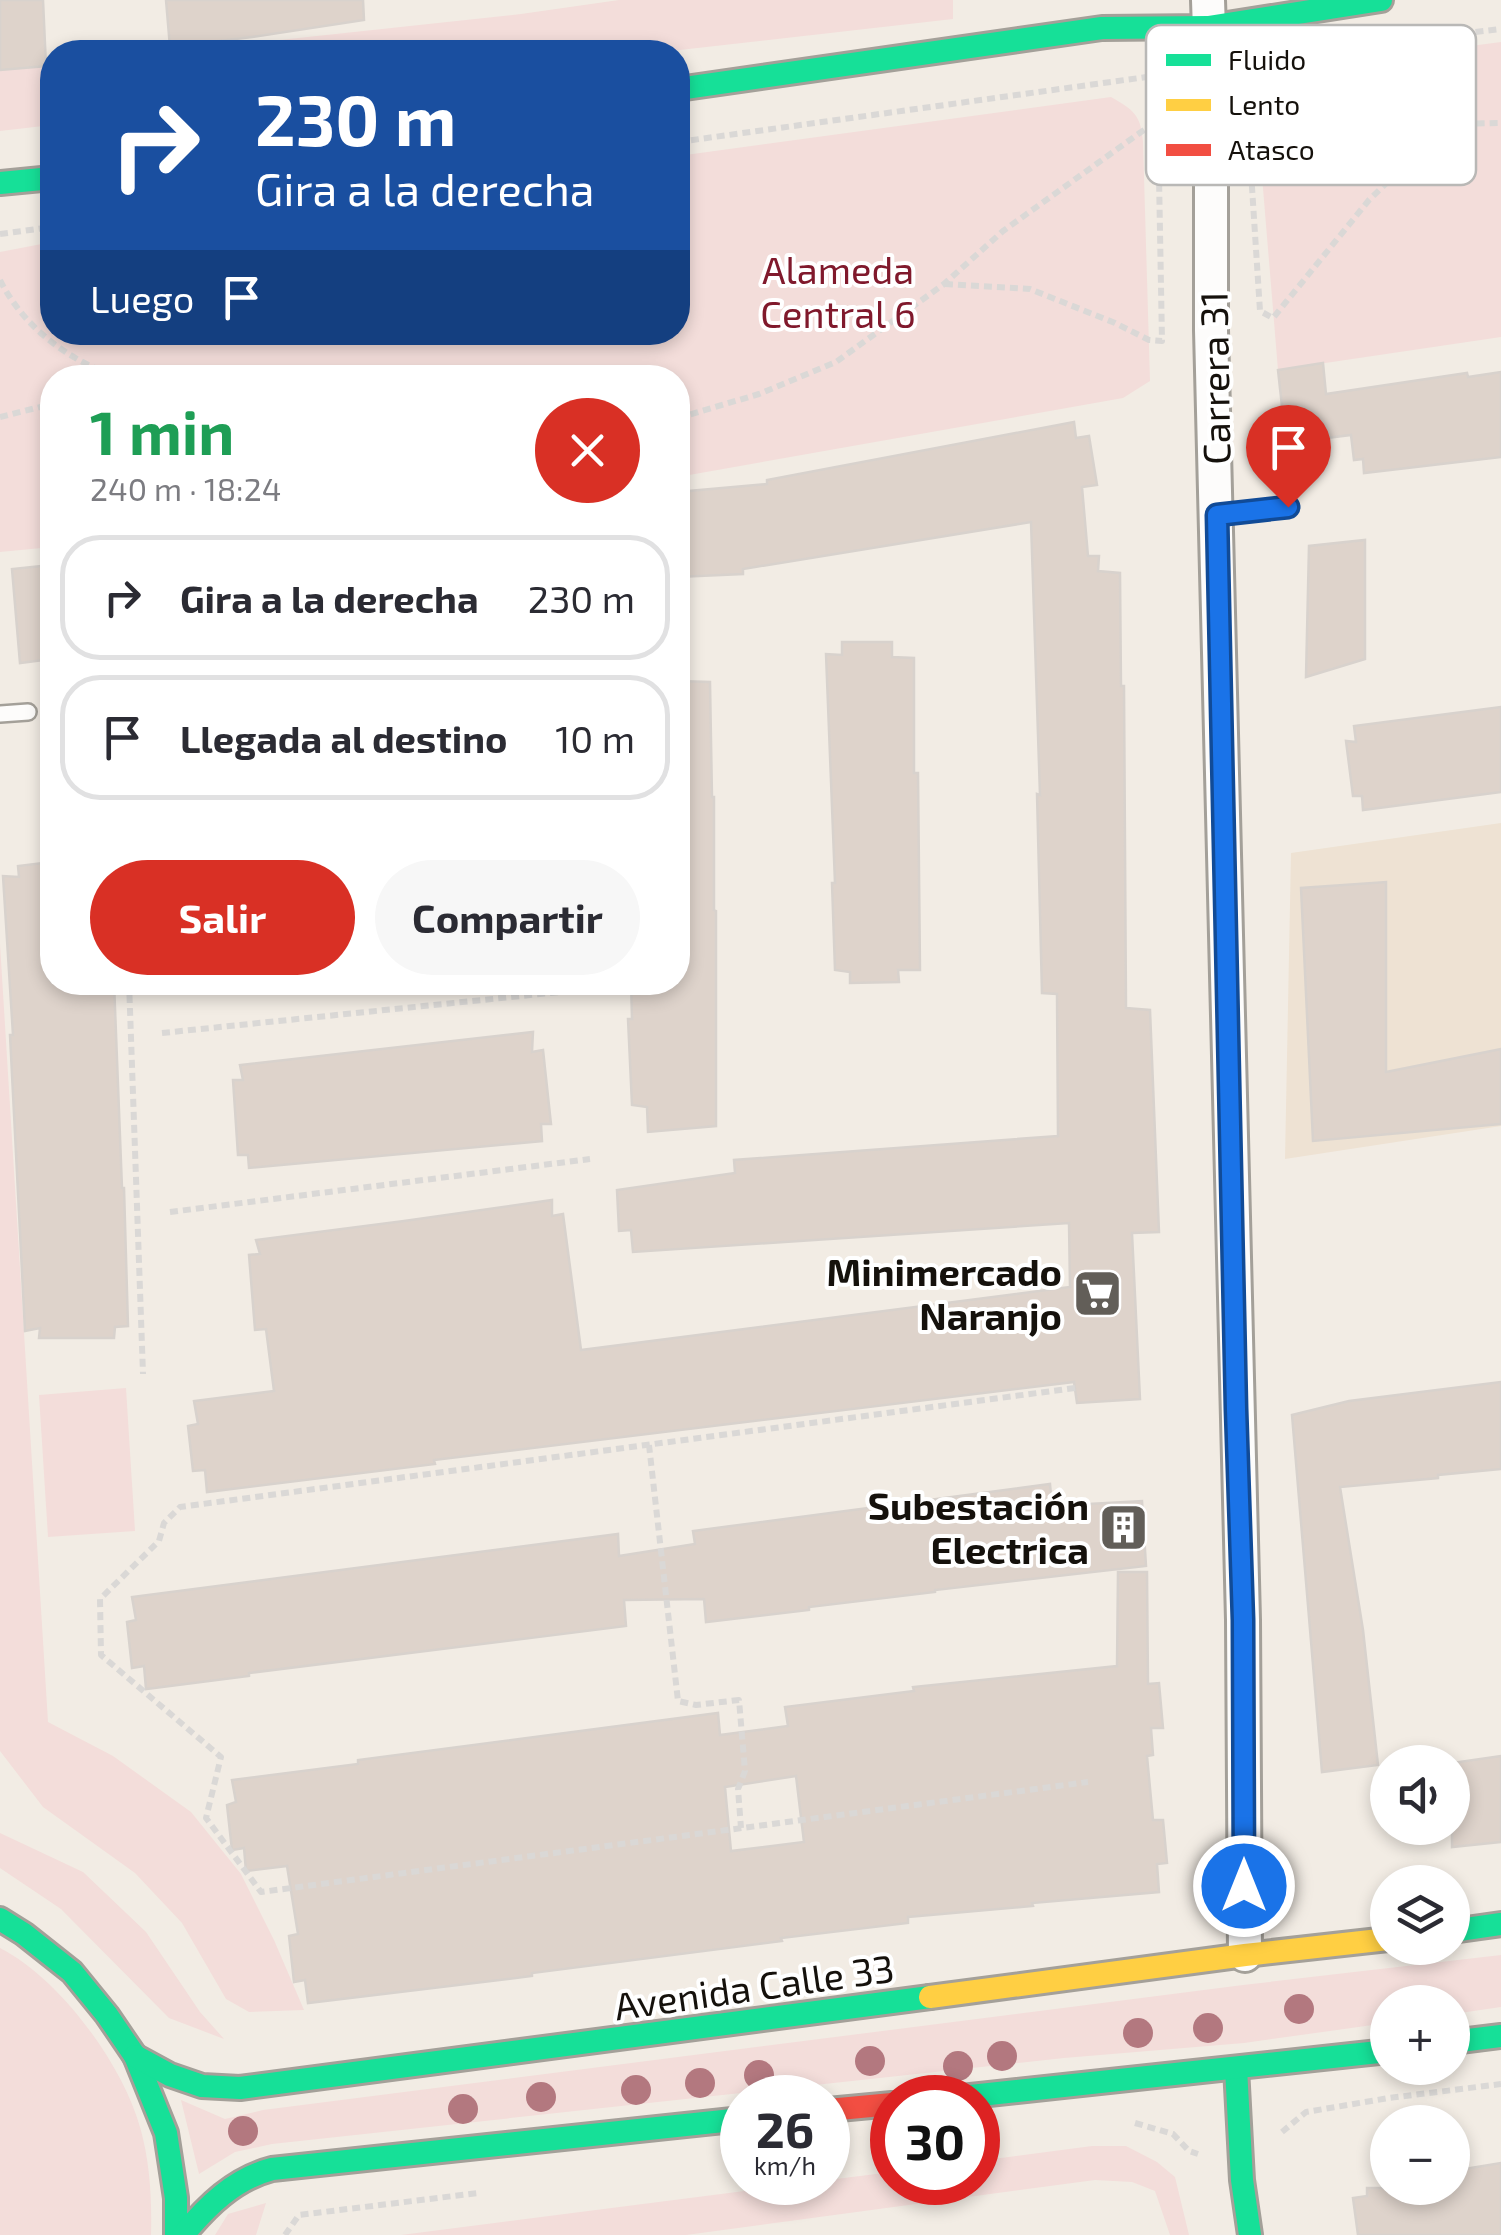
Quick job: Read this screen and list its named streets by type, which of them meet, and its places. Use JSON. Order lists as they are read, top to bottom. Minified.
{"streets":{"main road":["Avenida Calle 33"],"street":["Carrera 31"]},"crossings":[["Carrera 31","Avenida Calle 33"]],"parks":["Alameda Central 6"],"places":{"supermarket":["Minimercado Naranjo"],"building":["Subestación Electrica"]},"legend":["Fluido","Lento","Atasco"],"page":{"turn":["230 m","Gira a la derecha"],"then":"Luego","heading":["1 min","240 m · 18:24"],"list":[{"name":"Gira a la derecha","value":"230 m"},{"name":"Llegada al destino","value":"10 m"}],"buttons":["Salir","Compartir"],"map_buttons":["+","−"],"speed":"26 km/h","limit":"30"}}
